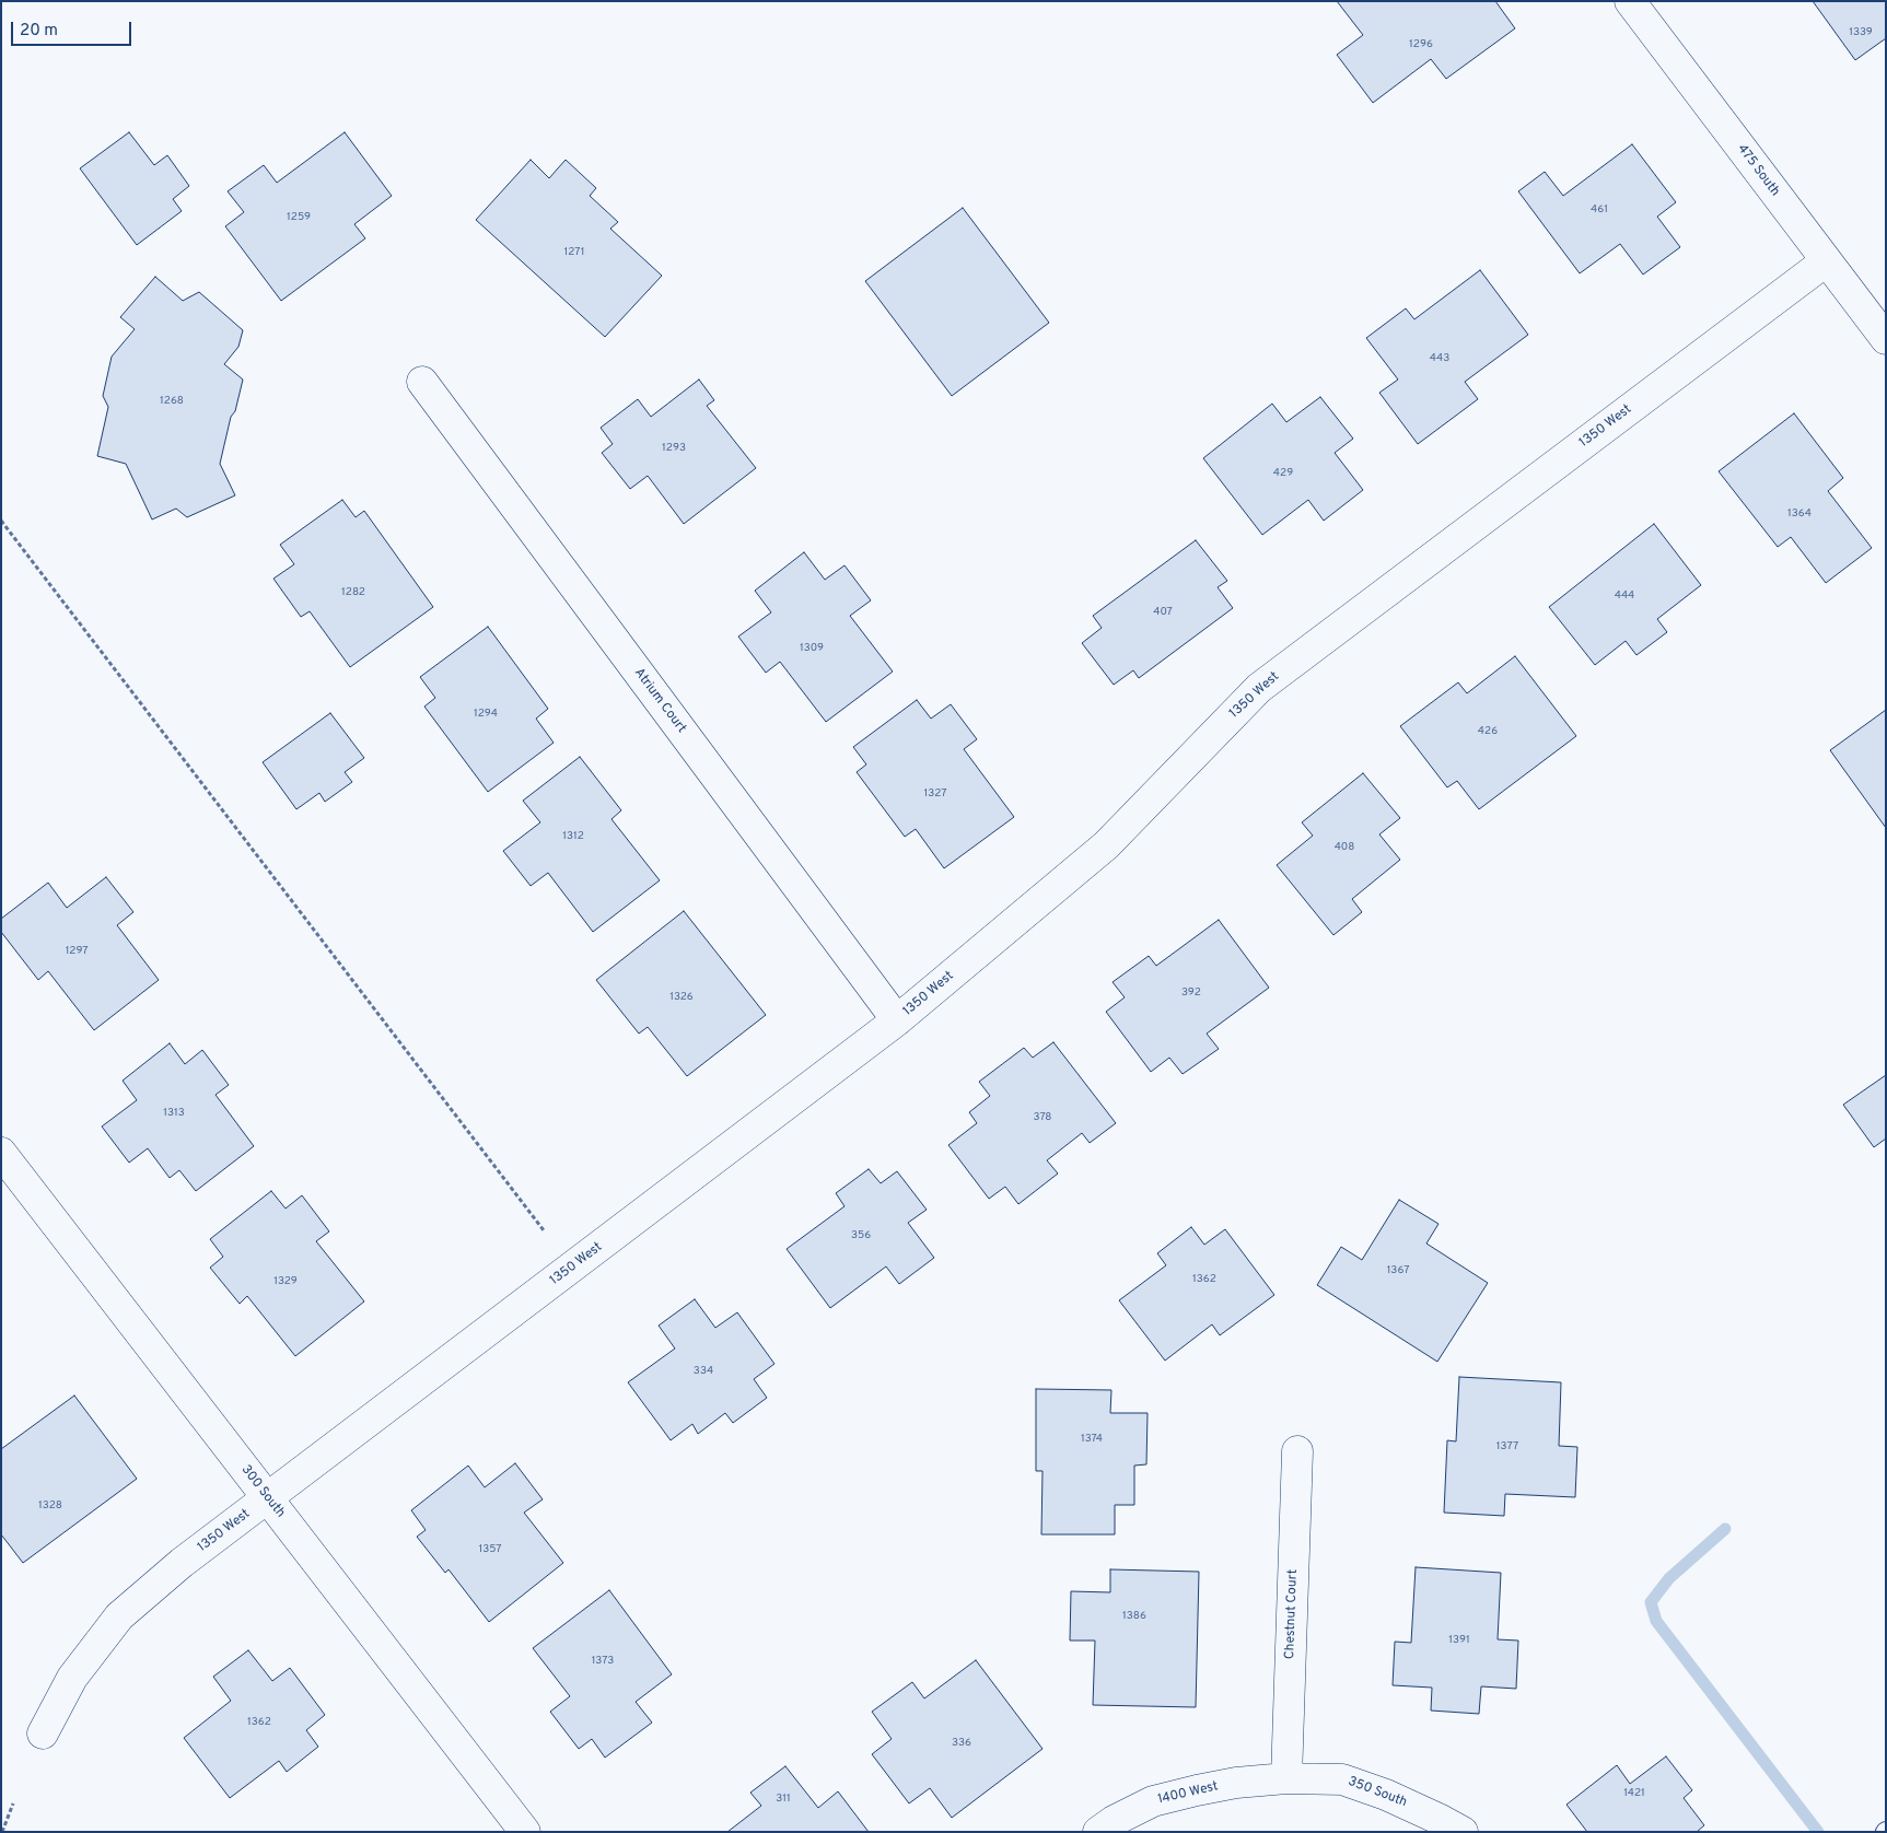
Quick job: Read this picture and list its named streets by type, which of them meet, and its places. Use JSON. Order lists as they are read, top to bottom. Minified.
{"streets":{"street":["475 South","1350 West","Atrium Court","300 South","Chestnut Court","350 South","1400 West"]},"crossings":[["475 South","1350 West"],["1350 West","Atrium Court"],["1350 West","300 South"],["Chestnut Court","350 South"],["Chestnut Court","1400 West"],["350 South","1400 West"]],"house_numbers":["1339","1296","461","1259","1271","443","1268","1293","429","1364","1282","444","407","1309","1294","426","1327","1312","408","1297","392","1326","1313","378","356","1367","1362","1329","334","1374","1377","1328","1357","1386","1391","1373","1362","336","1421","311"],"scale_bar":"20 m"}
